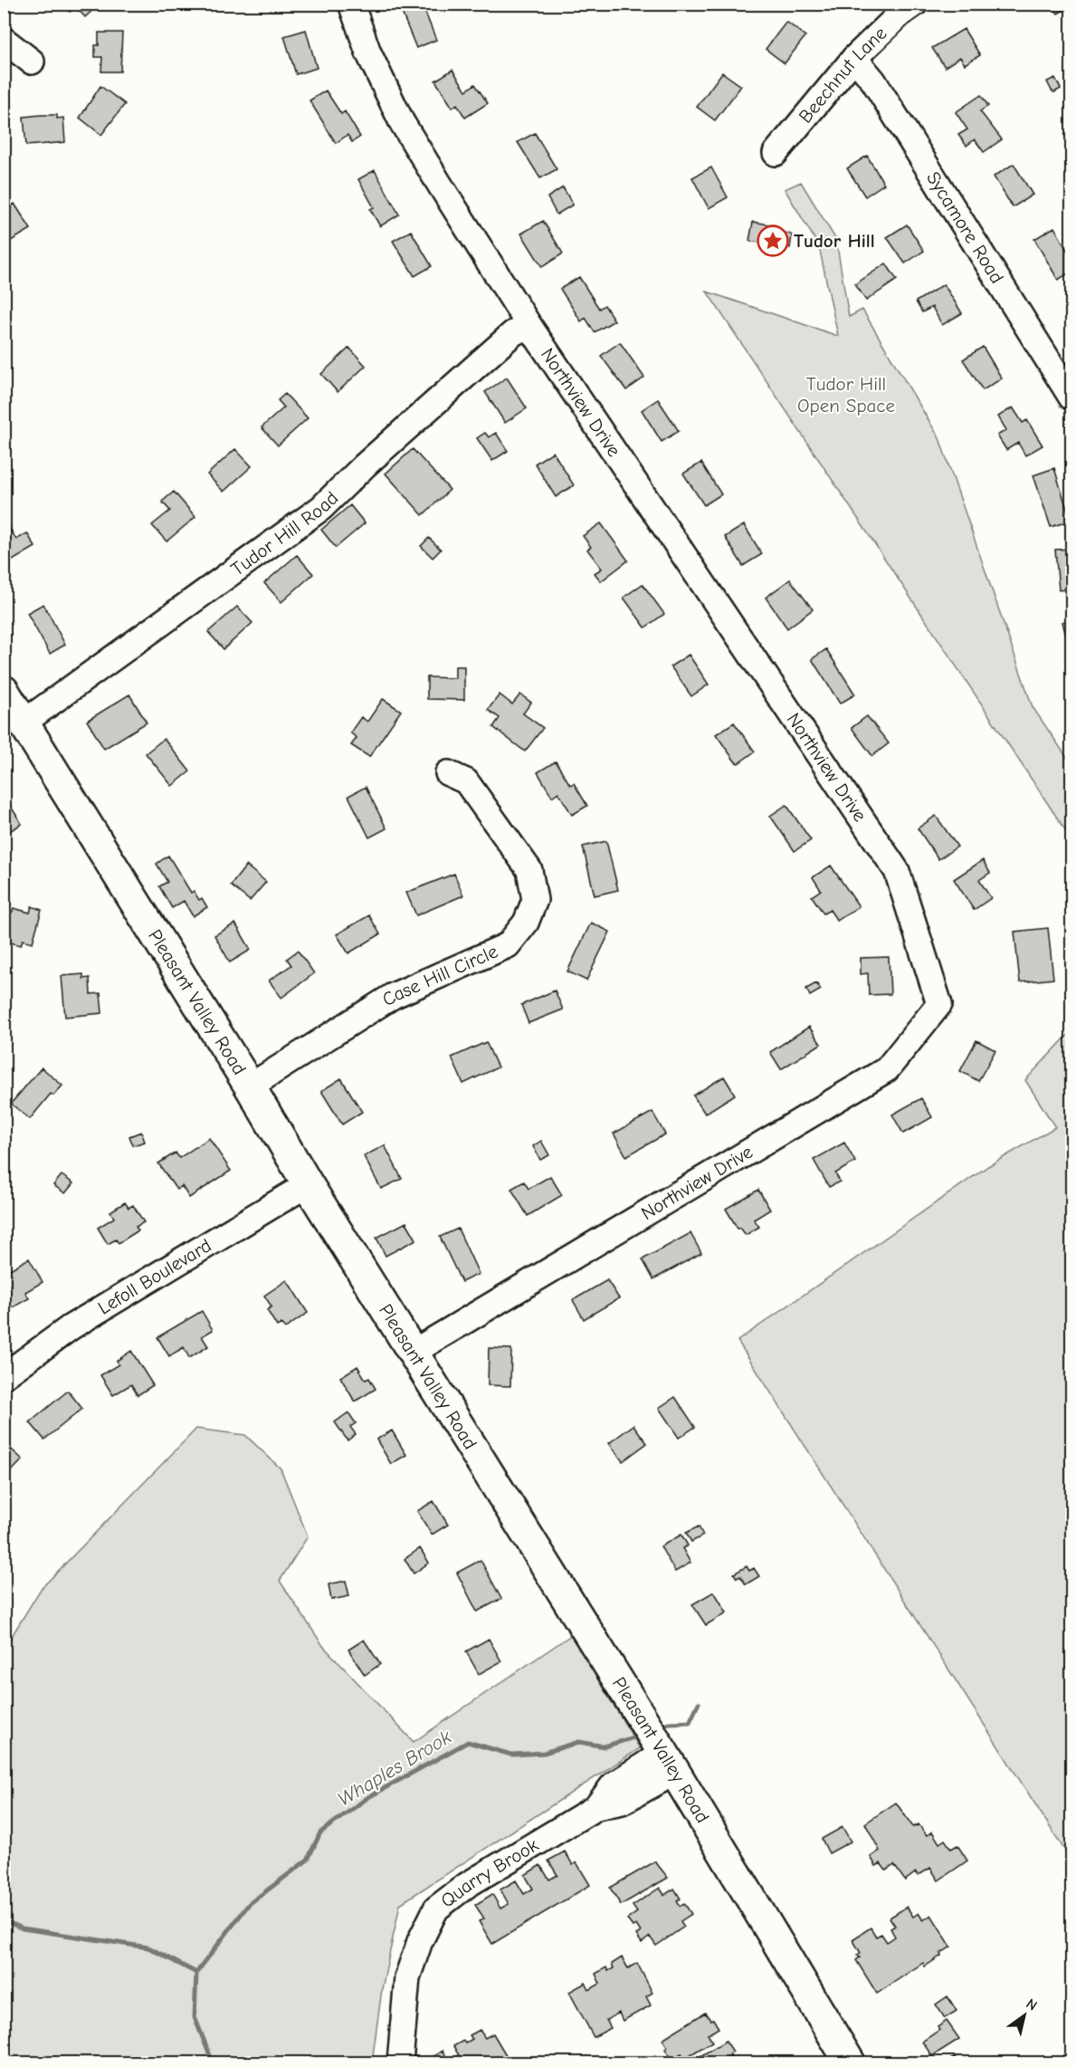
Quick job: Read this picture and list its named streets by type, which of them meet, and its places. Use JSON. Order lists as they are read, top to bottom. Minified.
{"streets":{"main road":["Pleasant Valley Road"],"street":["Beechnut Lane","Sycamore Road","Northview Drive","Tudor Hill Road","Case Hill Circle","Lefoll Boulevard","Quarry Brook"]},"crossings":[["Beechnut Lane","Sycamore Road"],["Northview Drive","Tudor Hill Road"],["Northview Drive","Pleasant Valley Road"],["Tudor Hill Road","Pleasant Valley Road"],["Case Hill Circle","Pleasant Valley Road"],["Pleasant Valley Road","Lefoll Boulevard"],["Pleasant Valley Road","Quarry Brook"]],"water":["Whaples Brook"],"parks":["Tudor Hill Open Space"],"places":{"place":["Tudor Hill"]},"north":"top right"}
